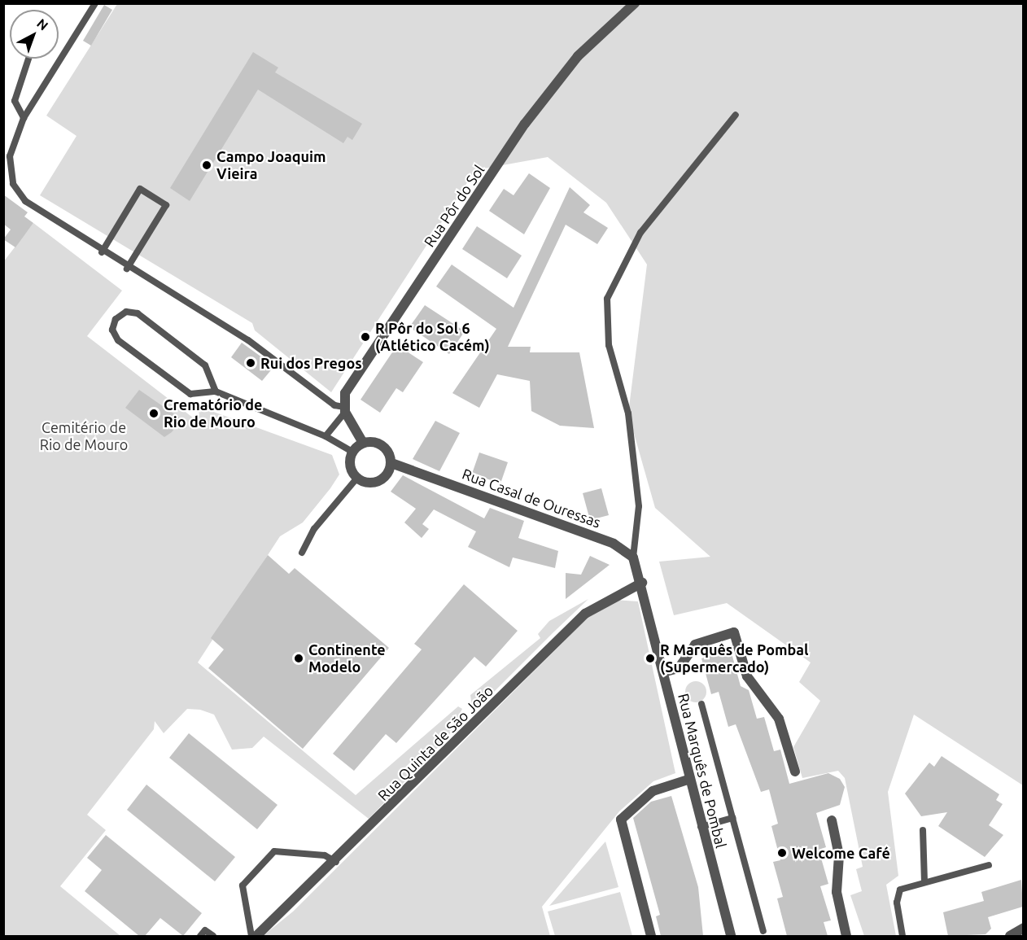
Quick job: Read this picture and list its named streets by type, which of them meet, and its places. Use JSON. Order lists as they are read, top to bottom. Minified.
{"streets":{"street":["Rua Pôr do Sol","Rua Casal de Ouressas","Rua Quinta de São João","Rua Marquês de Pombal"]},"crossings":[["Rua Quinta de São João","Rua Marquês de Pombal"]],"parks":["Cemitério de Rio de Mouro"],"places":["Campo Joaquim Vieira","R Pôr do Sol 6 (Atlético Cacém)","Rui dos Pregos","Crematório de Rio de Mouro","Continente Modelo","R Marquês de Pombal (Supermercado)","Welcome Café"],"north":"top right"}
